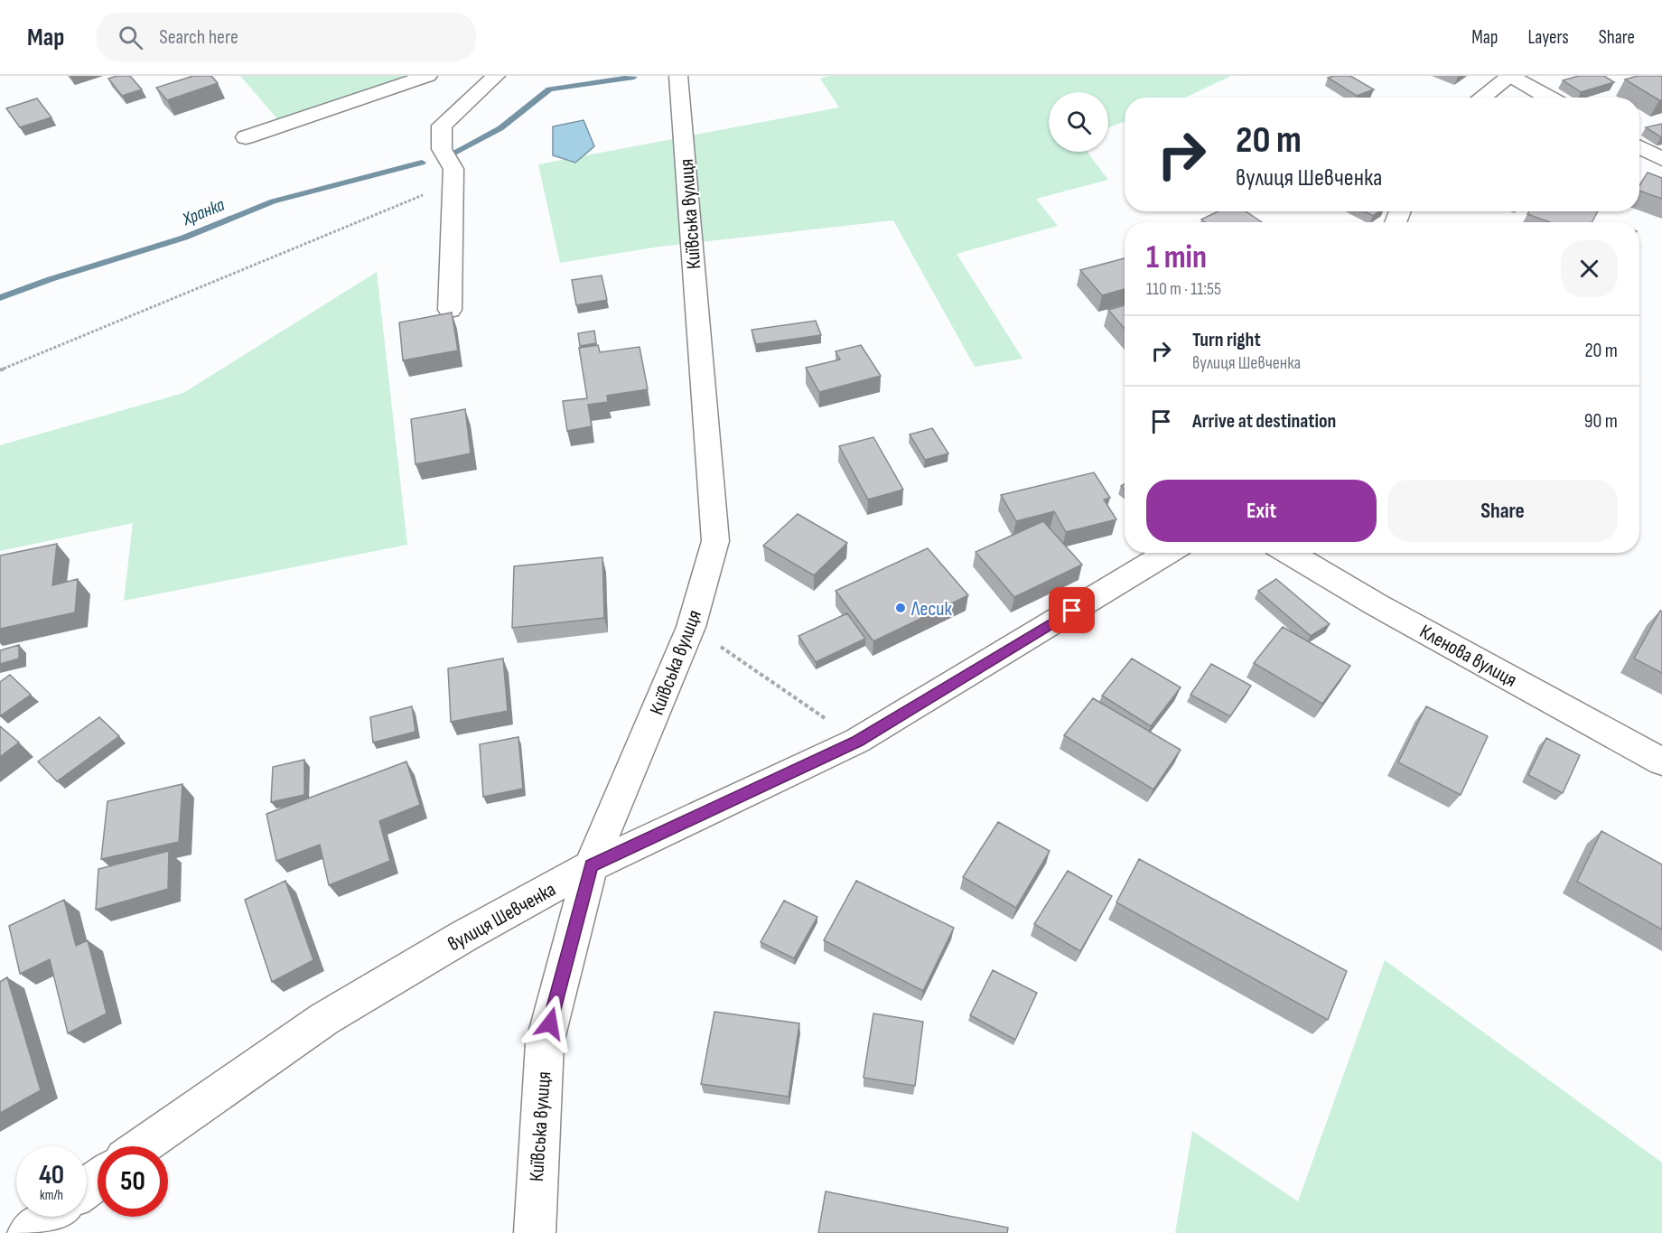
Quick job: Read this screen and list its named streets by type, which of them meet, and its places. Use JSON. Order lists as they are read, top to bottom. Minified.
{"streets":{"street":["Київська вулиця","Кленова вулиця","вулиця Шевченка"]},"crossings":[["Київська вулиця","вулиця Шевченка"]],"water":["Хранка"],"places":["Лесик"],"page":{"header":"Map","search":"Search here","nav":["Map","Layers","Share"],"turn":["20 m","вулиця Шевченка"],"heading":["1 min","110 m · 11:55"],"list":[{"name":"Turn right","note":"вулиця Шевченка","value":"20 m"},{"name":"Arrive at destination","value":"90 m"}],"buttons":["Exit","Share"],"speed":"40 km/h","limit":"50"}}
